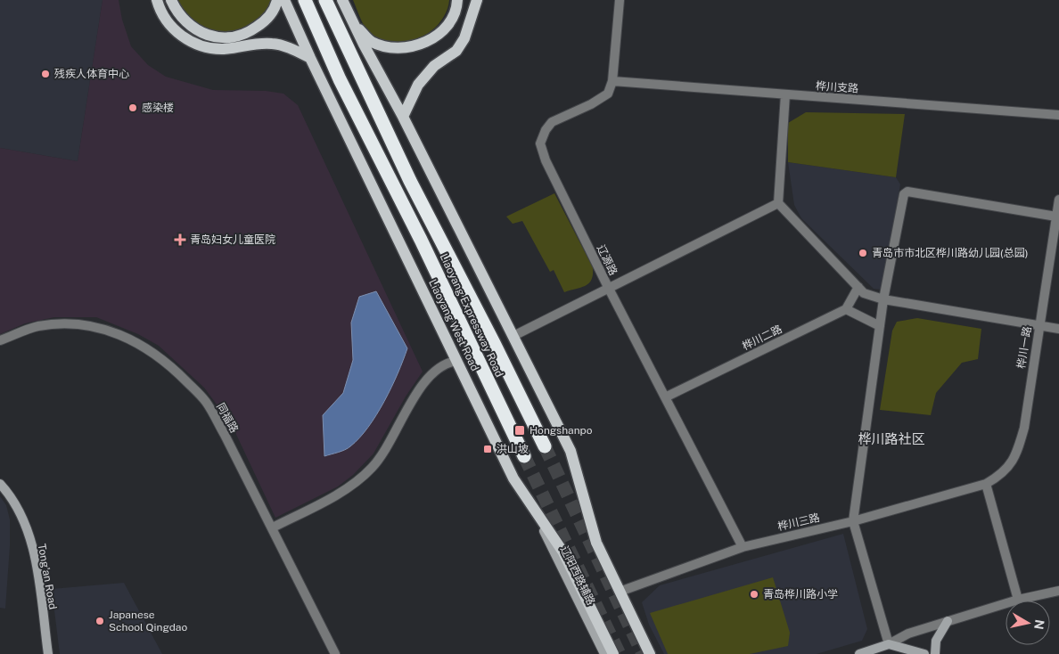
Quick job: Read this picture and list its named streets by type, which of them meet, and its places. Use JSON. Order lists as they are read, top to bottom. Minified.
{"streets":{"highway":["Liaoyang Expressway Road"],"main road":["Liaoyang West Road"],"street":["桦川支路","辽源路","桦川二路","桦川一路","同福路","桦川三路","辽阳西路辅路","Tong'an Road"]},"crossings":[["桦川支路","辽源路"],["辽源路","桦川二路"],["辽源路","桦川三路"],["Liaoyang West Road","辽阳西路辅路"],["桦川一路","桦川三路"]],"districts":["桦川路社区"],"places":{"other":["残疾人体育中心","感染楼","青岛市市北区桦川路幼儿园(总园)","青岛桦川路小学","Japanese School Qingdao"],"health":["青岛妇女儿童医院"],"transit":["Hongshanpo","洪山坡"]},"north":"right"}
